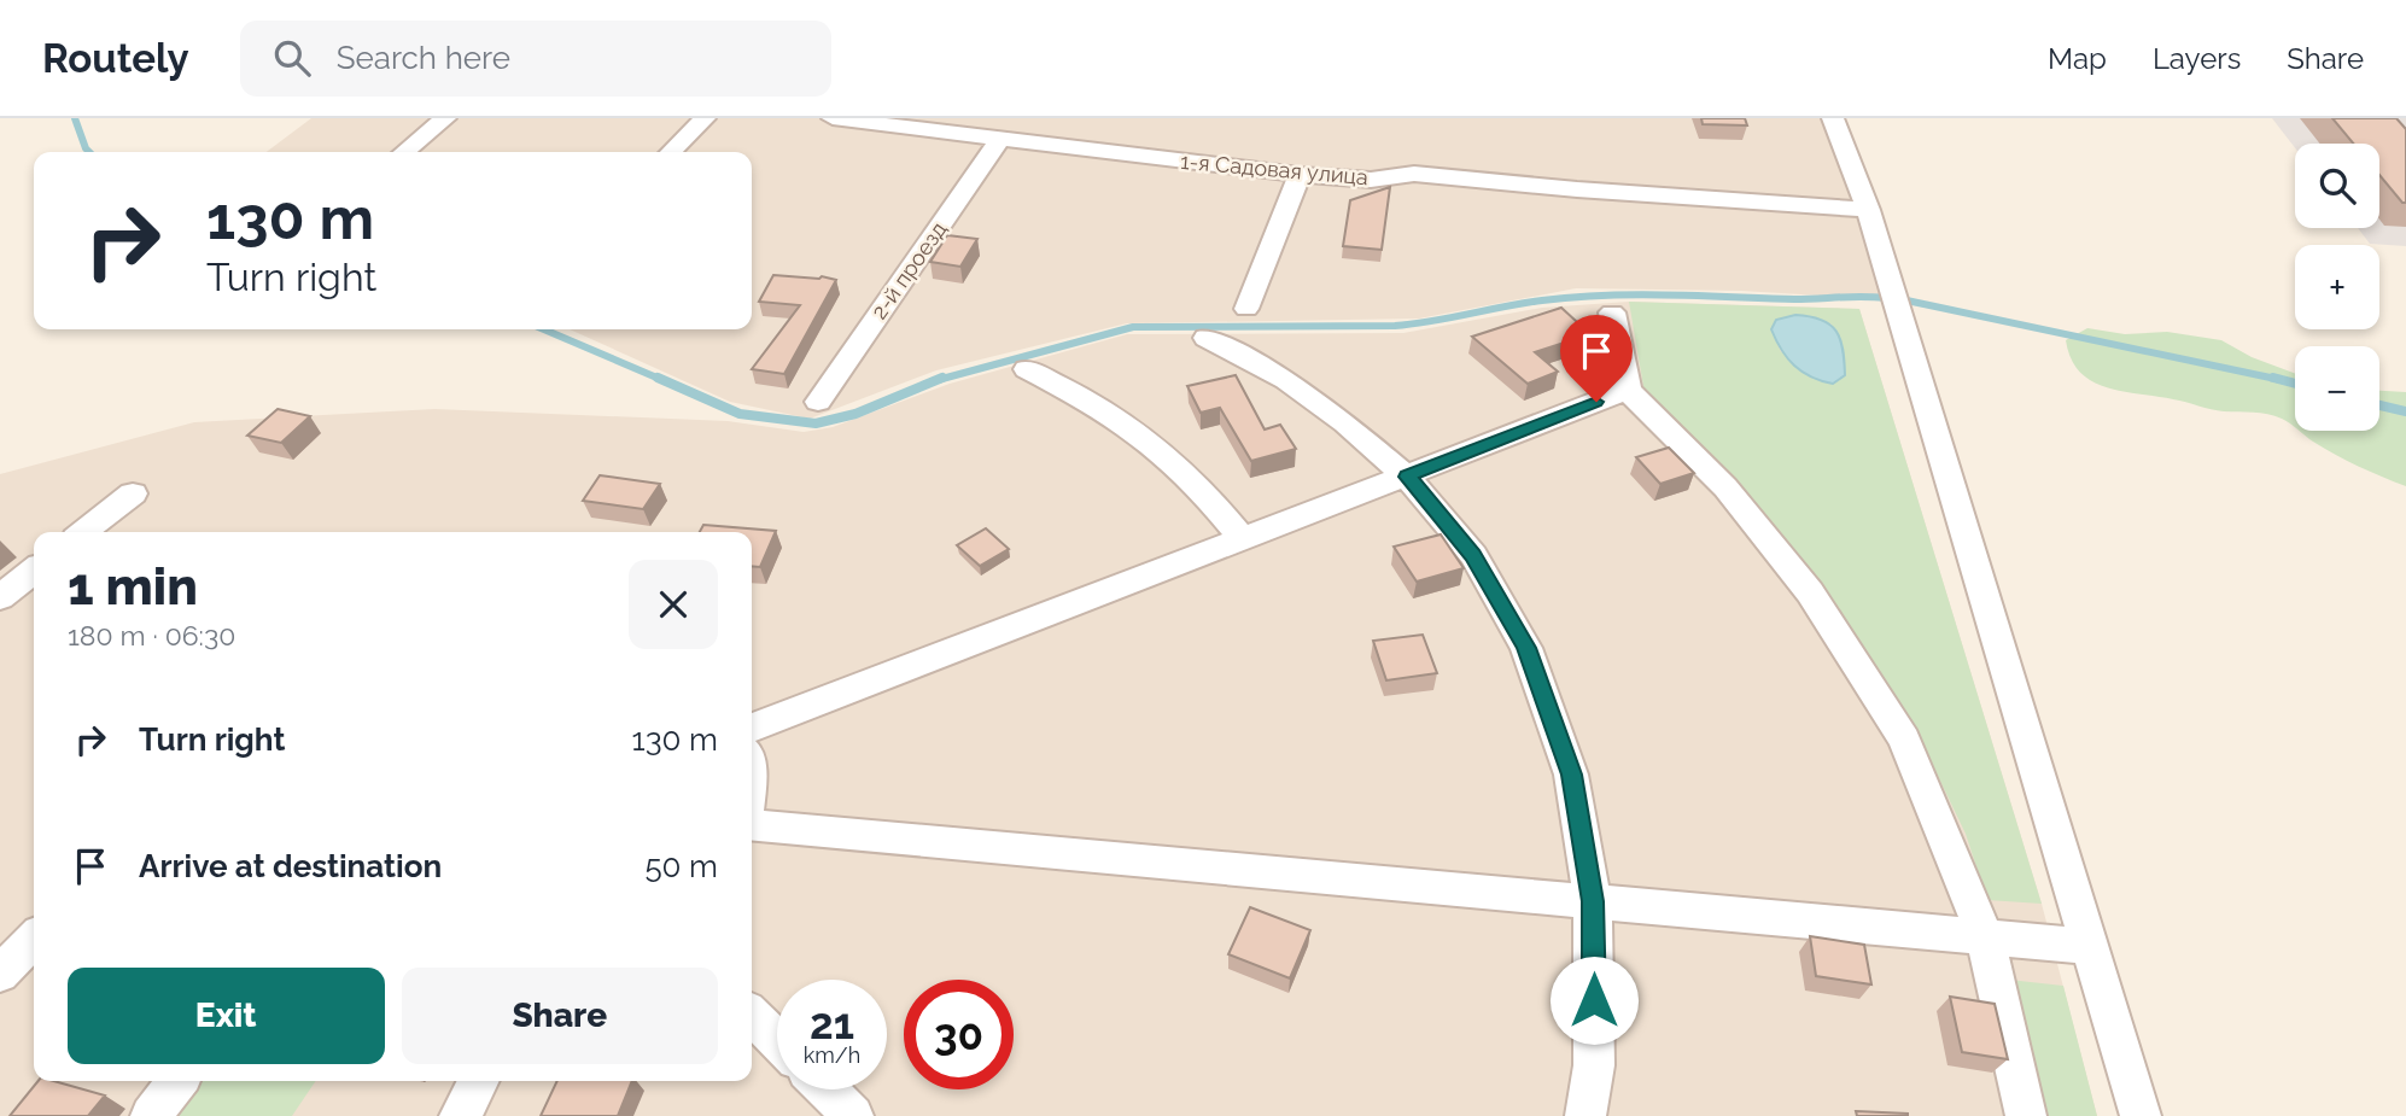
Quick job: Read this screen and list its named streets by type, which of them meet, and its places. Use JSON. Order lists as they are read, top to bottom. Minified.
{"streets":{"street":["1-я Садовая улица","2-й проезд"]},"crossings":[["1-я Садовая улица","2-й проезд"]],"page":{"header":"Routely","search":"Search here","nav":["Map","Layers","Share"],"map_buttons":["+","−"],"turn":["130 m","Turn right"],"heading":["1 min","180 m · 06:30"],"list":[{"name":"Turn right","value":"130 m"},{"name":"Arrive at destination","value":"50 m"}],"buttons":["Exit","Share"],"speed":"21 km/h","limit":"30"}}
